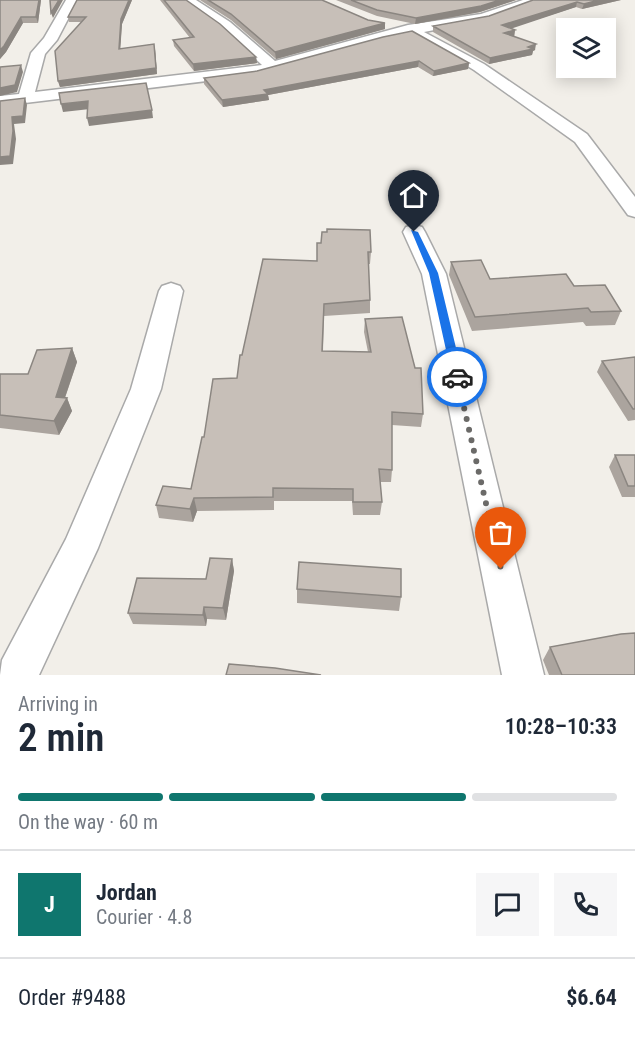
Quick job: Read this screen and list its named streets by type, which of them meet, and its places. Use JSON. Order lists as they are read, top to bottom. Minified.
{"page":{"heading":["2 min","Arriving in","10:28–10:33"],"panel":["Jordan","Courier · 4.8","Order #9488","$6.64"],"bar":"On the way · 60 m","round":"J"}}
